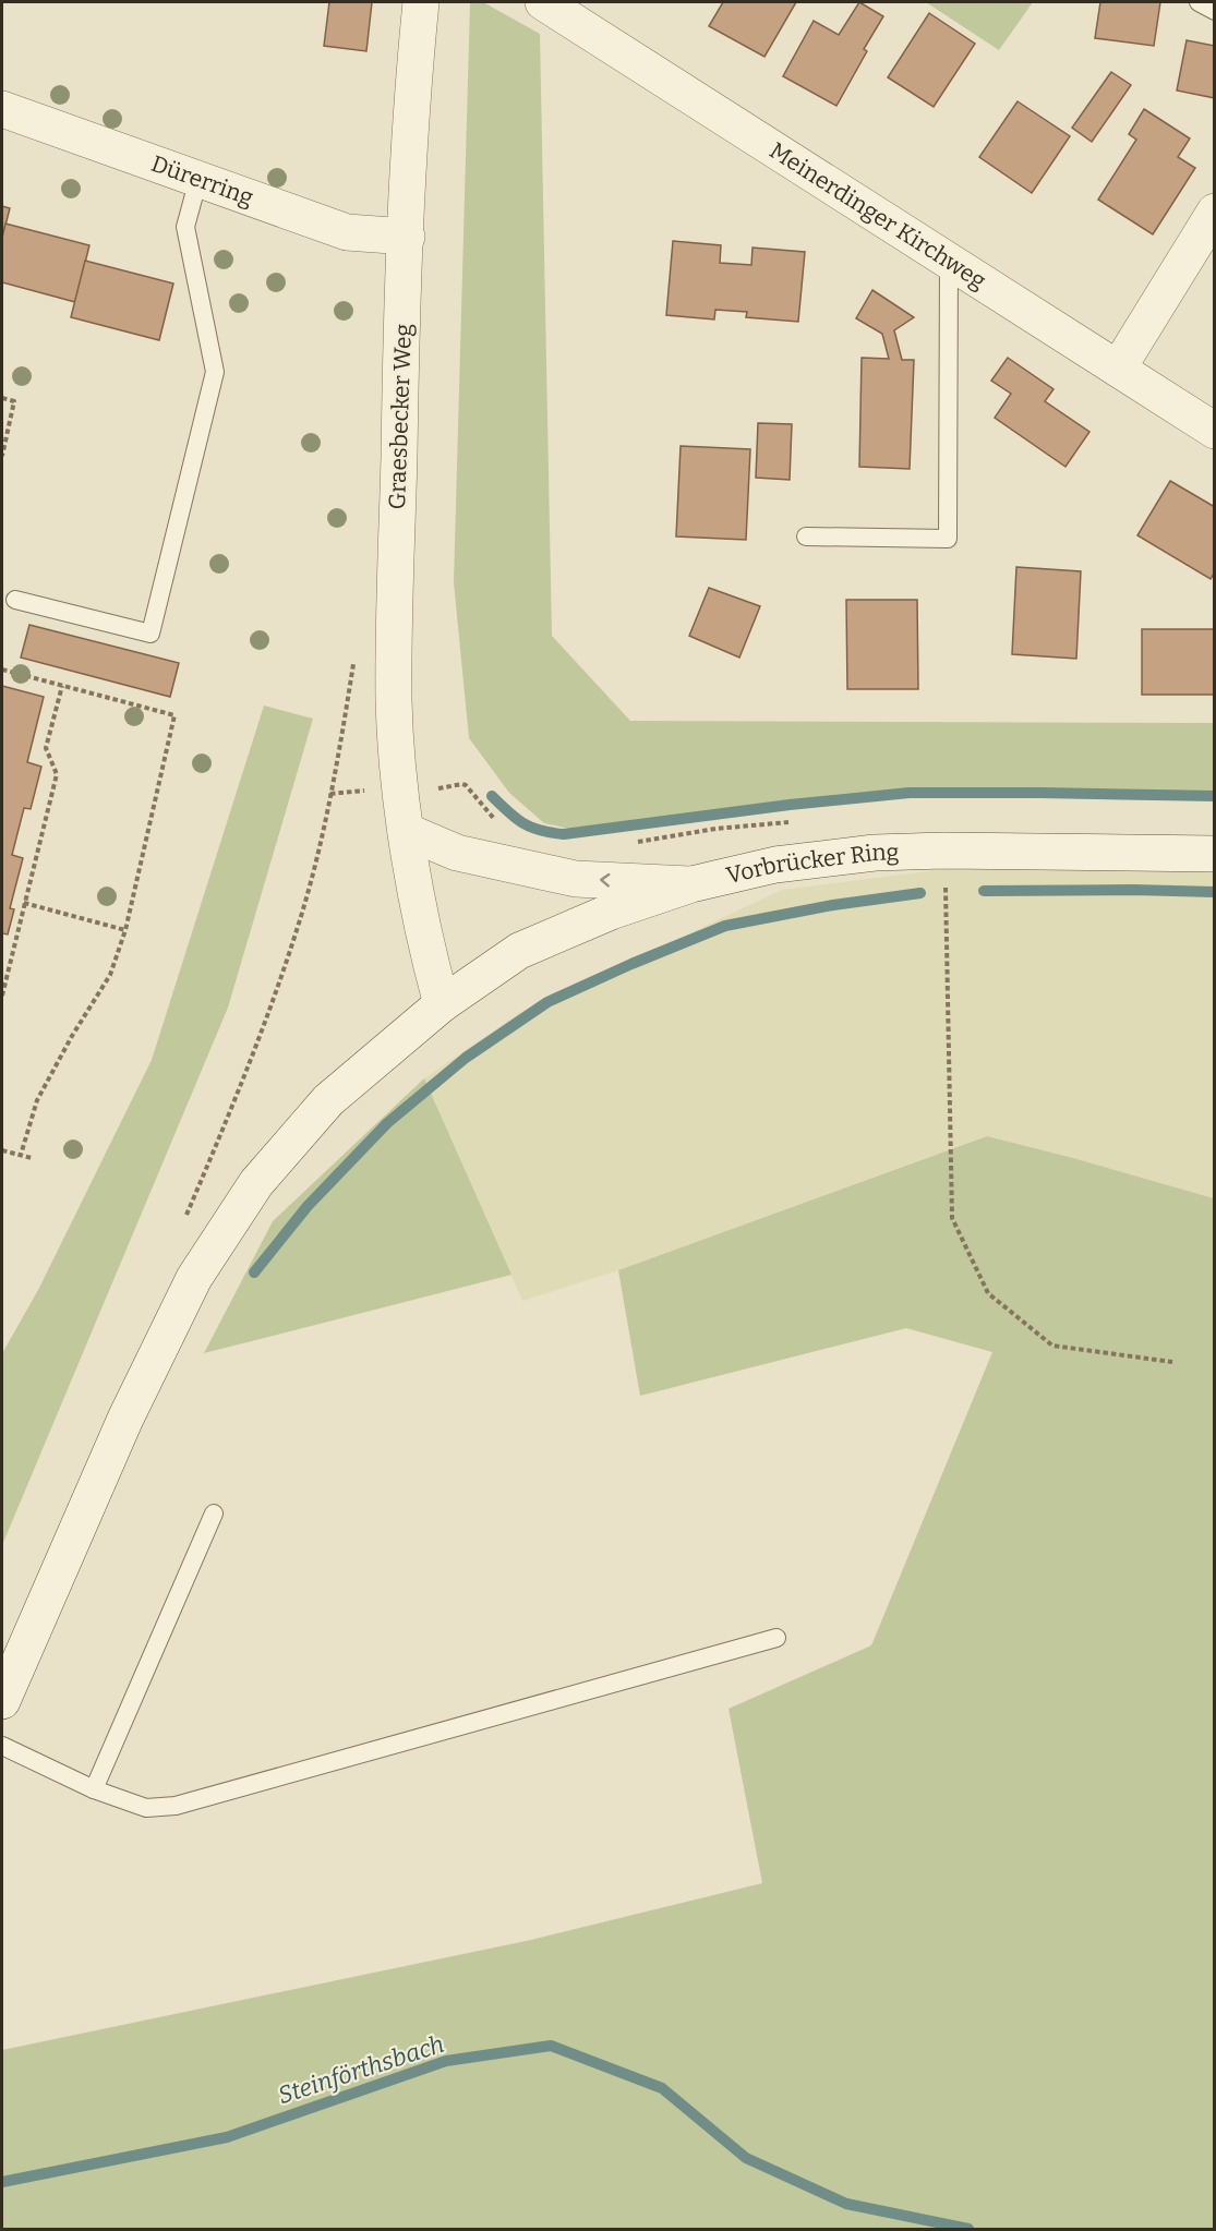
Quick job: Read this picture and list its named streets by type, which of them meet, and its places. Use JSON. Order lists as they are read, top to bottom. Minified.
{"streets":{"street":["Dürerring","Meinerdinger Kirchweg","Graesbecker Weg","Vorbrücker Ring"]},"crossings":[["Dürerring","Graesbecker Weg"],["Graesbecker Weg","Vorbrücker Ring"]],"water":["Steinförthsbach"]}
